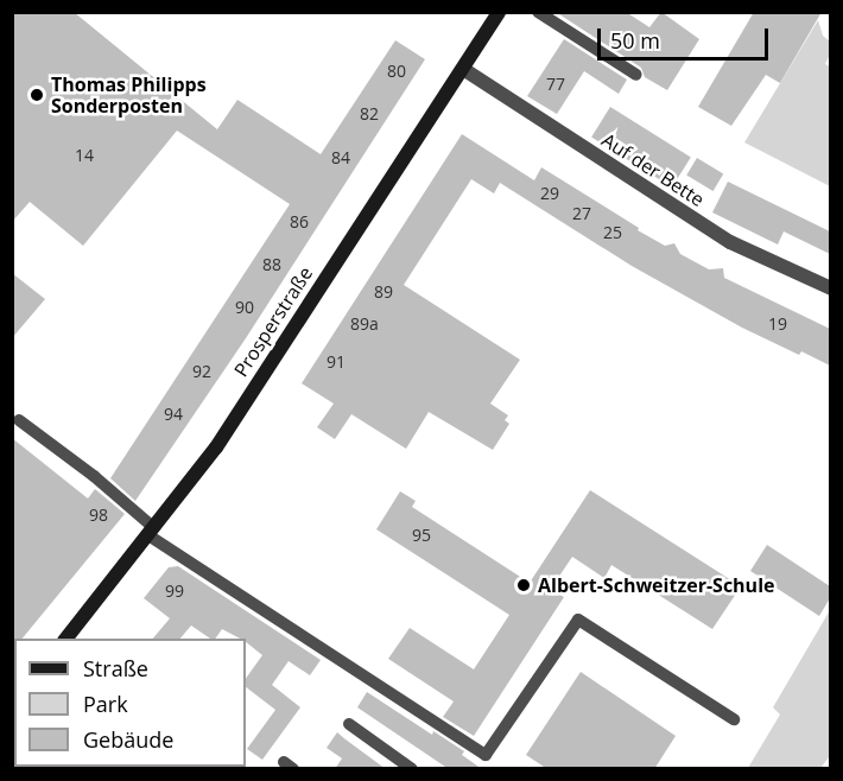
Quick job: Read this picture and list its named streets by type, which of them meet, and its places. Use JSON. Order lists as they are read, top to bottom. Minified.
{"streets":{"main road":["Prosperstraße"],"street":["Auf der Bette"]},"crossings":[["Auf der Bette","Prosperstraße"]],"places":["Thomas Philipps Sonderposten","Albert-Schweitzer-Schule"],"house_numbers":["80","77","82","14","84","29","27","86","25","88","89","90","89a","19","91","92","94","98","95","99"],"legend":["Straße","Park","Gebäude"],"scale_bar":"50 m"}
